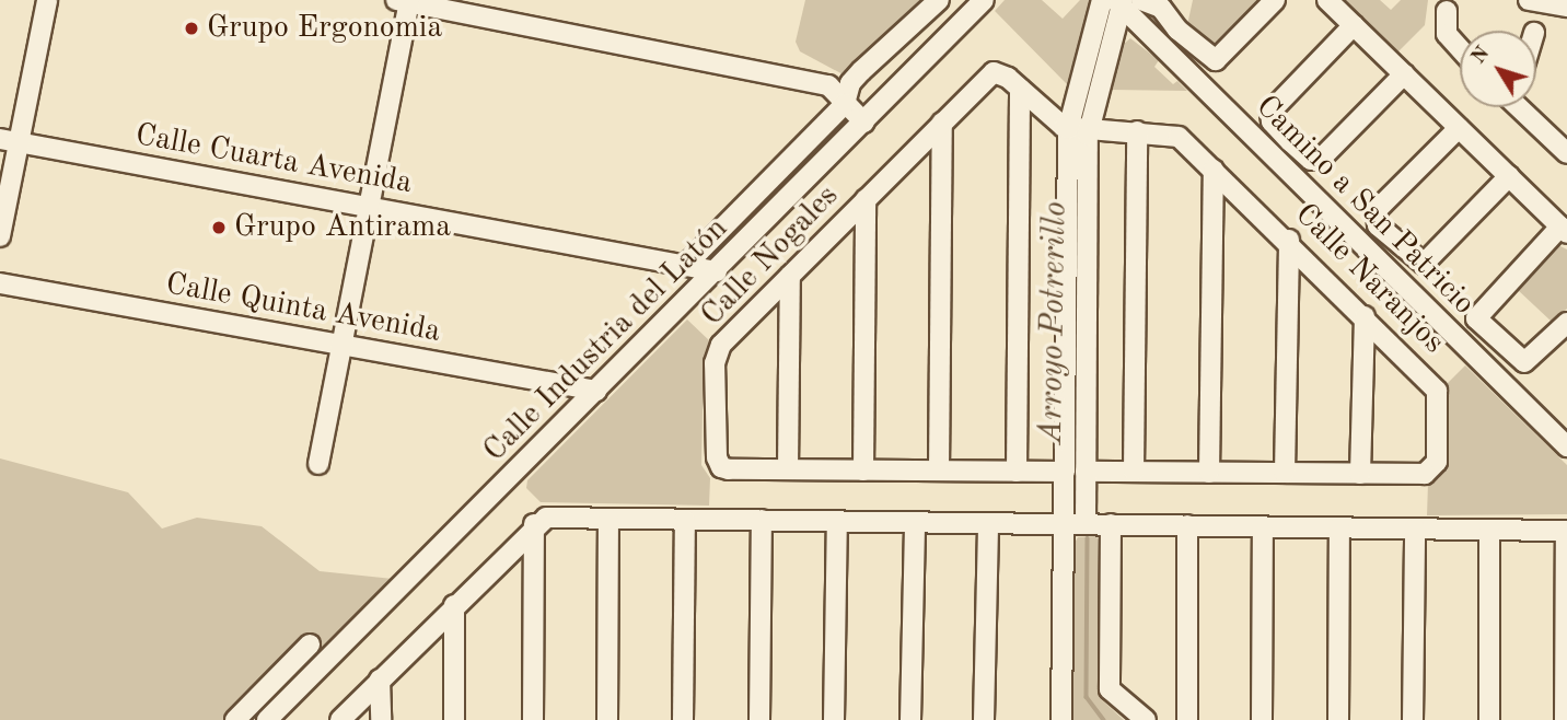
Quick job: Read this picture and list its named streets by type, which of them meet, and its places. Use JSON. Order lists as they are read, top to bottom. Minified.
{"streets":{"street":["Calle Cuarta Avenida","Camino a San Patricio","Calle Nogales","Calle Naranjos","Calle Quinta Avenida","Calle Industria del Latón"]},"crossings":[["Calle Cuarta Avenida","Calle Industria del Latón"],["Calle Nogales","Calle Naranjos"],["Calle Quinta Avenida","Calle Industria del Latón"]],"water":["Arroyo Potrerillo"],"places":["Grupo Ergonomia","Grupo Antirama"],"north":"top left"}
